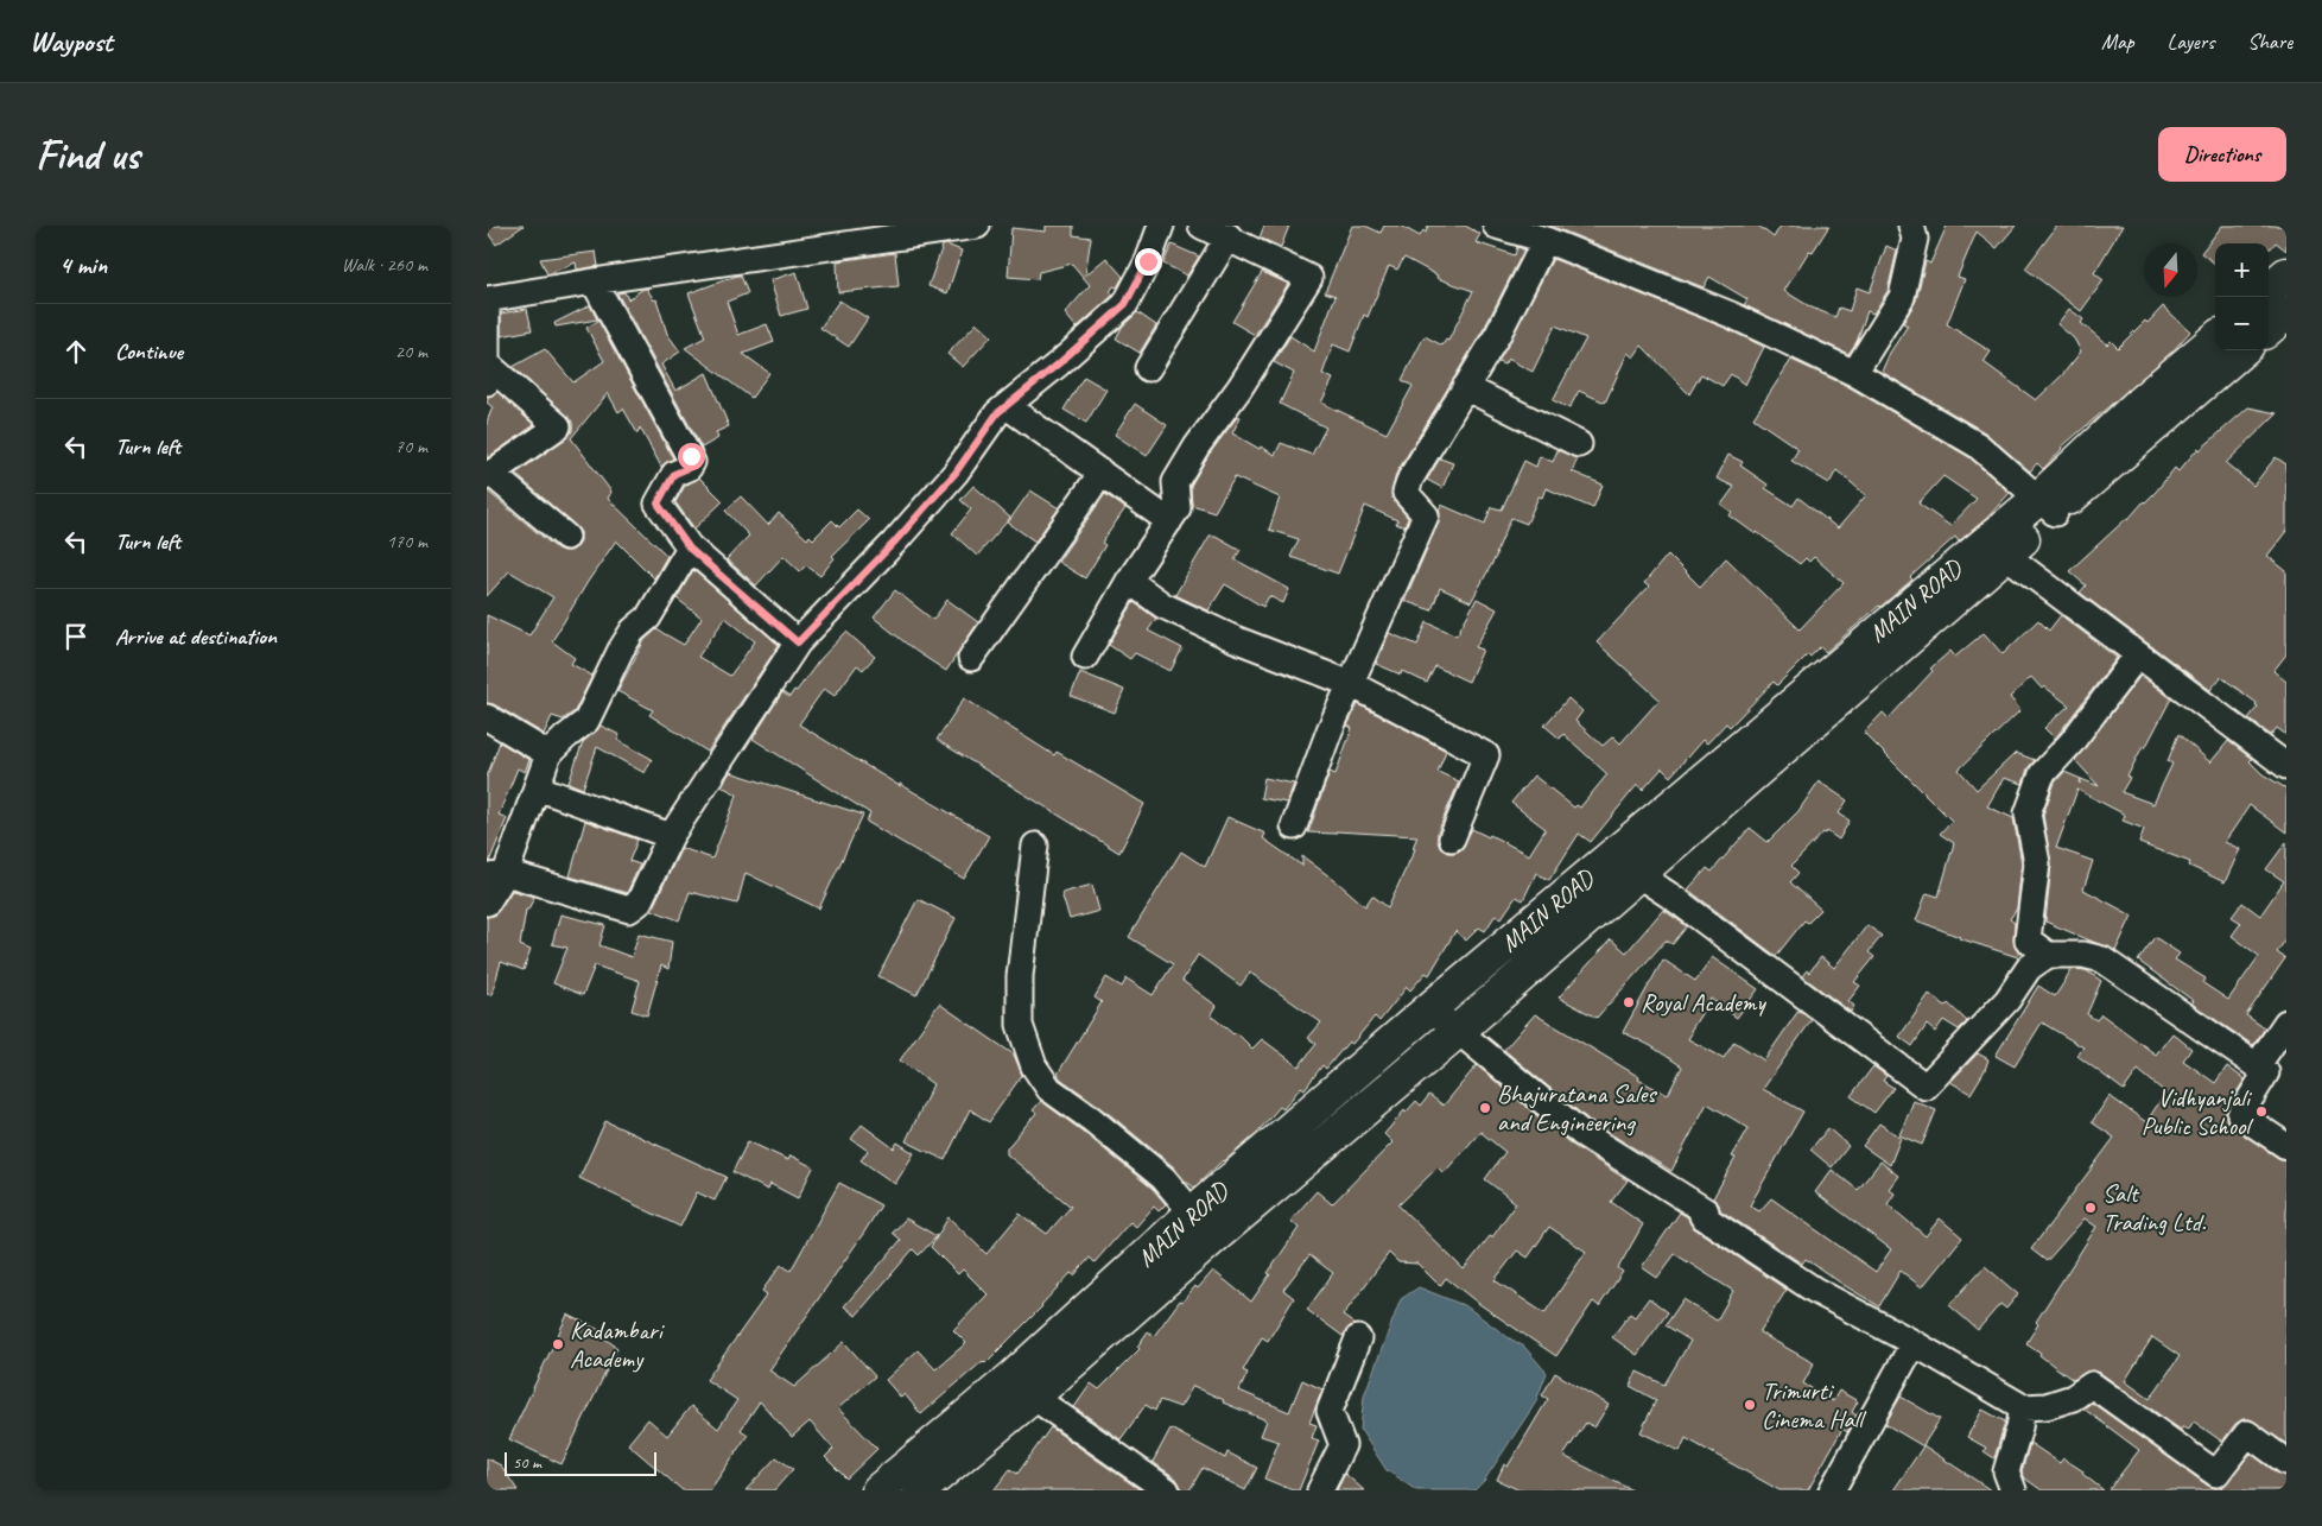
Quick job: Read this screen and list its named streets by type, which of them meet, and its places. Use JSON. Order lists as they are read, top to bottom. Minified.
{"streets":{"main road":["MAIN ROAD"]},"places":["Royal Academy","Bhajuratana Sales and Engineering","Vidhyanjali Public School","Salt Trading Ltd.","Kadambari Academy","Trimurti Cinema Hall"],"scale_bar":"50 m","north":"bottom","page":{"header":"Waypost","nav":["Map","Layers","Share"],"buttons":"Directions","title":"Find us","heading":["4 min","Walk · 260 m"],"map_buttons":["+","−"],"list":[["Continue","20 m"],["Turn left","70 m"],["Turn left","170 m"],"Arrive at destination"],"scale":"50 m"}}
